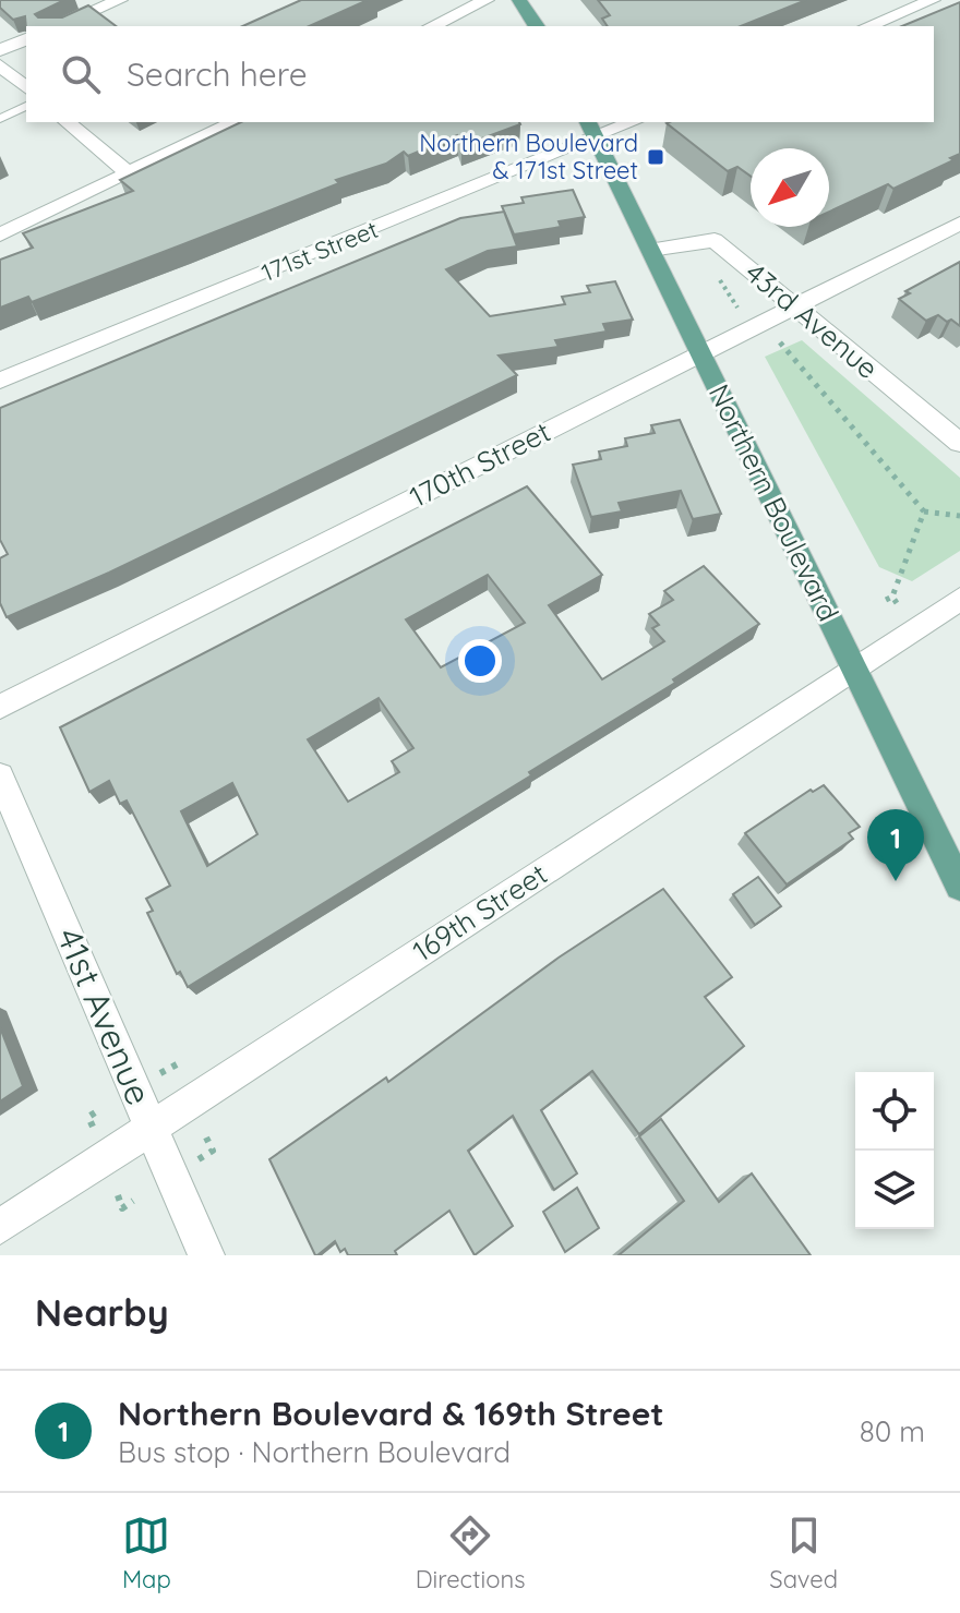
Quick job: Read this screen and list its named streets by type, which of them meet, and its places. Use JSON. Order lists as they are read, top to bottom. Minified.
{"streets":{"main road":["Northern Boulevard"],"street":["171st Street","43rd Avenue","170th Street","169th Street","41st Avenue"]},"crossings":[["171st Street","Northern Boulevard"],["43rd Avenue","170th Street"],["43rd Avenue","Northern Boulevard"],["170th Street","Northern Boulevard"],["Northern Boulevard","169th Street"],["169th Street","41st Avenue"]],"places":{"transit":["Northern Boulevard & 171st Street"]},"north":"bottom left","page":{"search":"Search here","pins":"1","heading":"Nearby","list":[{"mark":"1","name":"Northern Boulevard & 169th Street","note":"Bus stop · Northern Boulevard","value":"80 m"}],"nav":["Map","Directions","Saved"]}}
